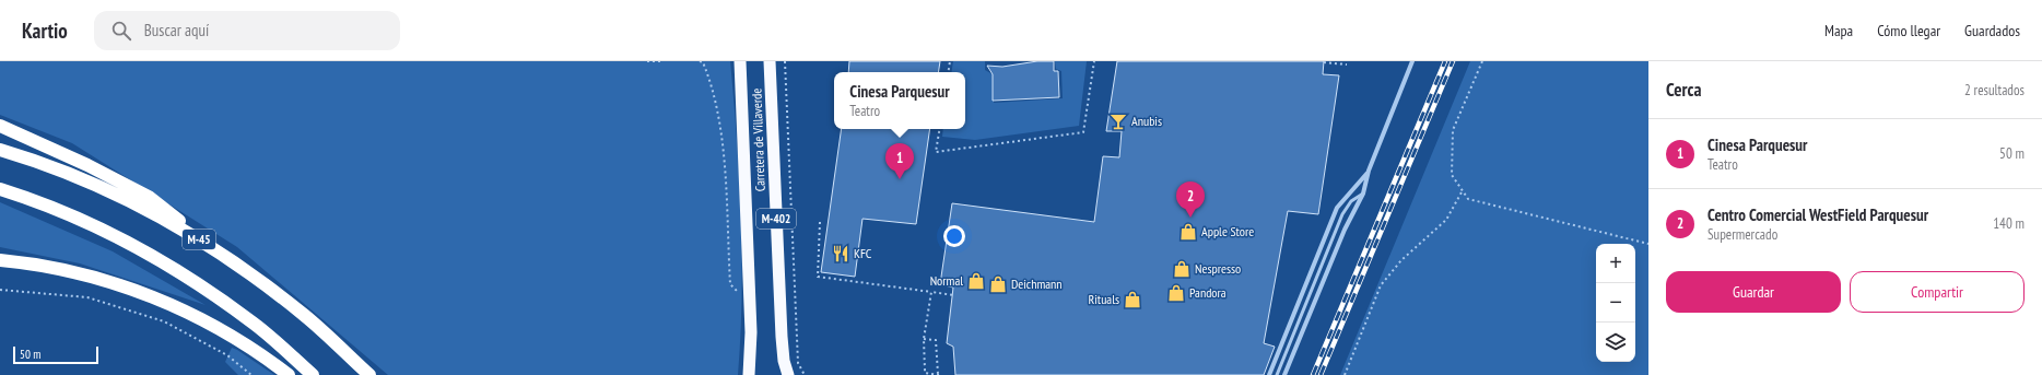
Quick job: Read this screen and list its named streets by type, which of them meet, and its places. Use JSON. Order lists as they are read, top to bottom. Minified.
{"streets":{"highway":["Carretera de Villaverde","M-402","M-45"]},"places":{"bar":["Anubis"],"shop":["Apple Store","Nespresso","Normal","Deichmann","Pandora","Rituals"],"restaurant":["KFC"]},"scale_bar":"50 m","page":{"header":"Kartio","search":"Buscar aquí","nav":["Mapa","Cómo llegar","Guardados"],"heading":["Cerca","2 resultados"],"popup":["Cinesa Parquesur","Teatro"],"list":[{"mark":"1","name":"Cinesa Parquesur","note":"Teatro","value":"50 m"},{"mark":"2","name":"Centro Comercial WestField Parquesur","note":"Supermercado","value":"140 m"}],"pins":["1","2"],"map_buttons":["+","−"],"buttons":["Guardar","Compartir"],"scale":"50 m"}}
